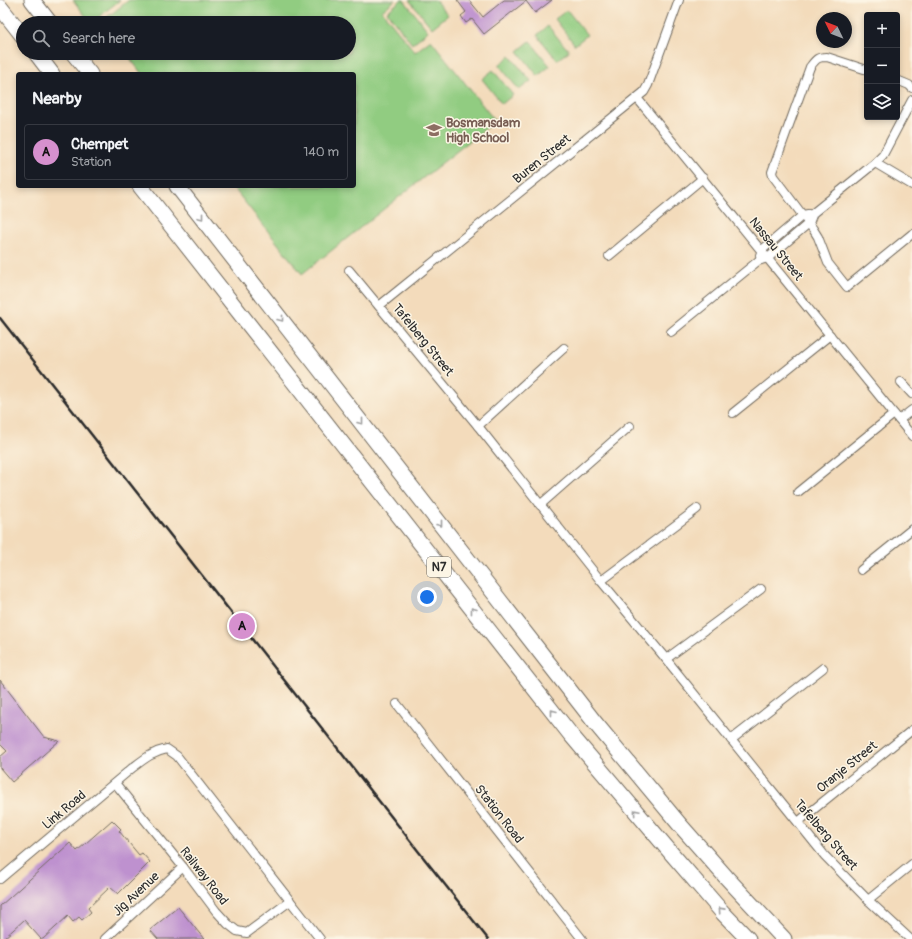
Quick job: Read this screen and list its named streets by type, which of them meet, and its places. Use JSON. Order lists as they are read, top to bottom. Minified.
{"streets":{"highway":["N7"],"street":["Buren Street","Nassau Street","Tafelberg Street","Oranje Street","Link Road","Station Road","Railway Road","Jig Avenue"]},"crossings":[["Buren Street","Nassau Street"],["Buren Street","Tafelberg Street"],["Tafelberg Street","Oranje Street"],["Link Road","Railway Road"],["Railway Road","Jig Avenue"]],"places":{"school or university":["Bosmansdam High School"]},"north":"top left","page":{"map_buttons":["+","−"],"search":"Search here","heading":"Nearby","list":[{"mark":"A","name":"Chempet","note":"Station","value":"140 m"}],"pins":"A"}}
